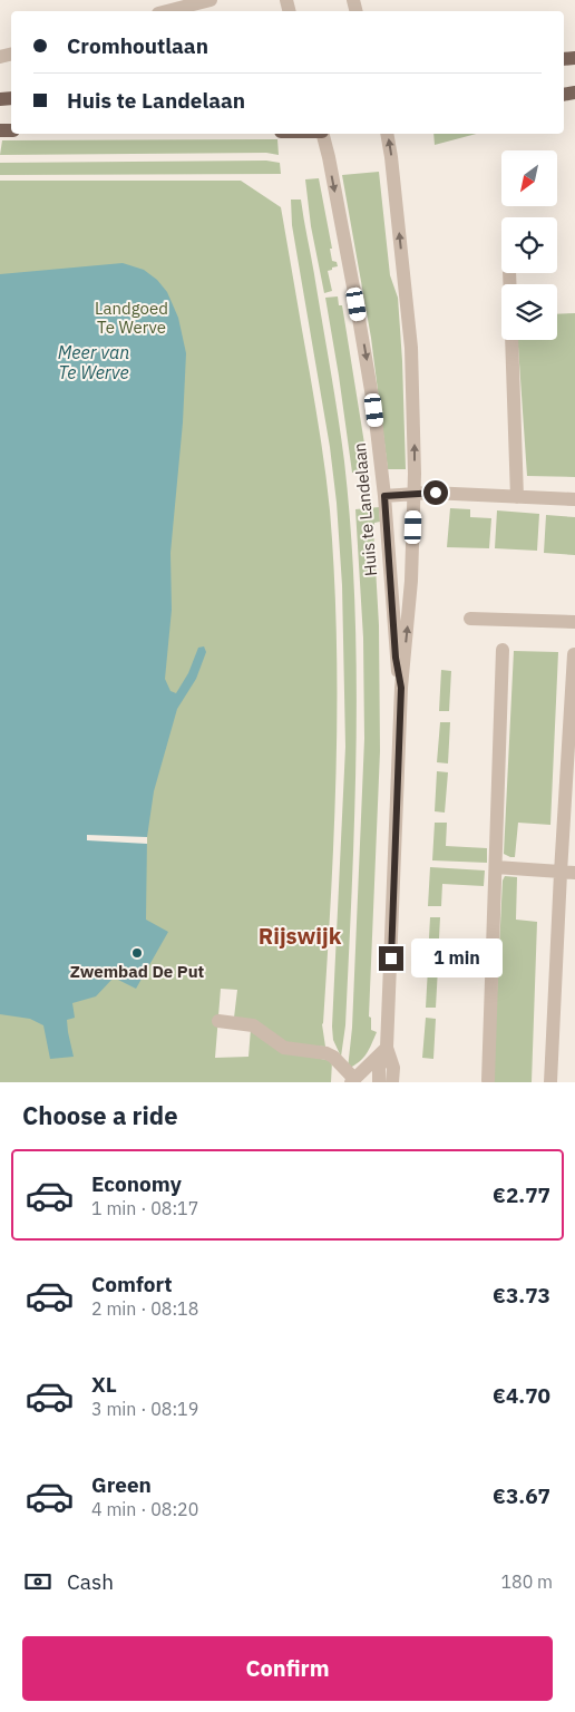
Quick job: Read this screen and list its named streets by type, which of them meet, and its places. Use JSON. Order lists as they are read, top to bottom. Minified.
{"streets":{"street":["Huis te Landelaan"]},"districts":["Rijswijk"],"water":["Meer van Te Werve"],"parks":["Landgoed Te Werve"],"places":["Zwembad De Put"],"north":"bottom left","page":{"banner":["Cromhoutlaan","Huis te Landelaan"],"bubble":"1 min","heading":"Choose a ride","list":[{"name":"Economy","note":"1 min · 08:17","value":"€2.77"},{"name":"Comfort","note":"2 min · 08:18","value":"€3.73"},{"name":"XL","note":"3 min · 08:19","value":"€4.70"},{"name":"Green","note":"4 min · 08:20","value":"€3.67"}],"pay":["Cash","180 m"],"buttons":"Confirm"}}
